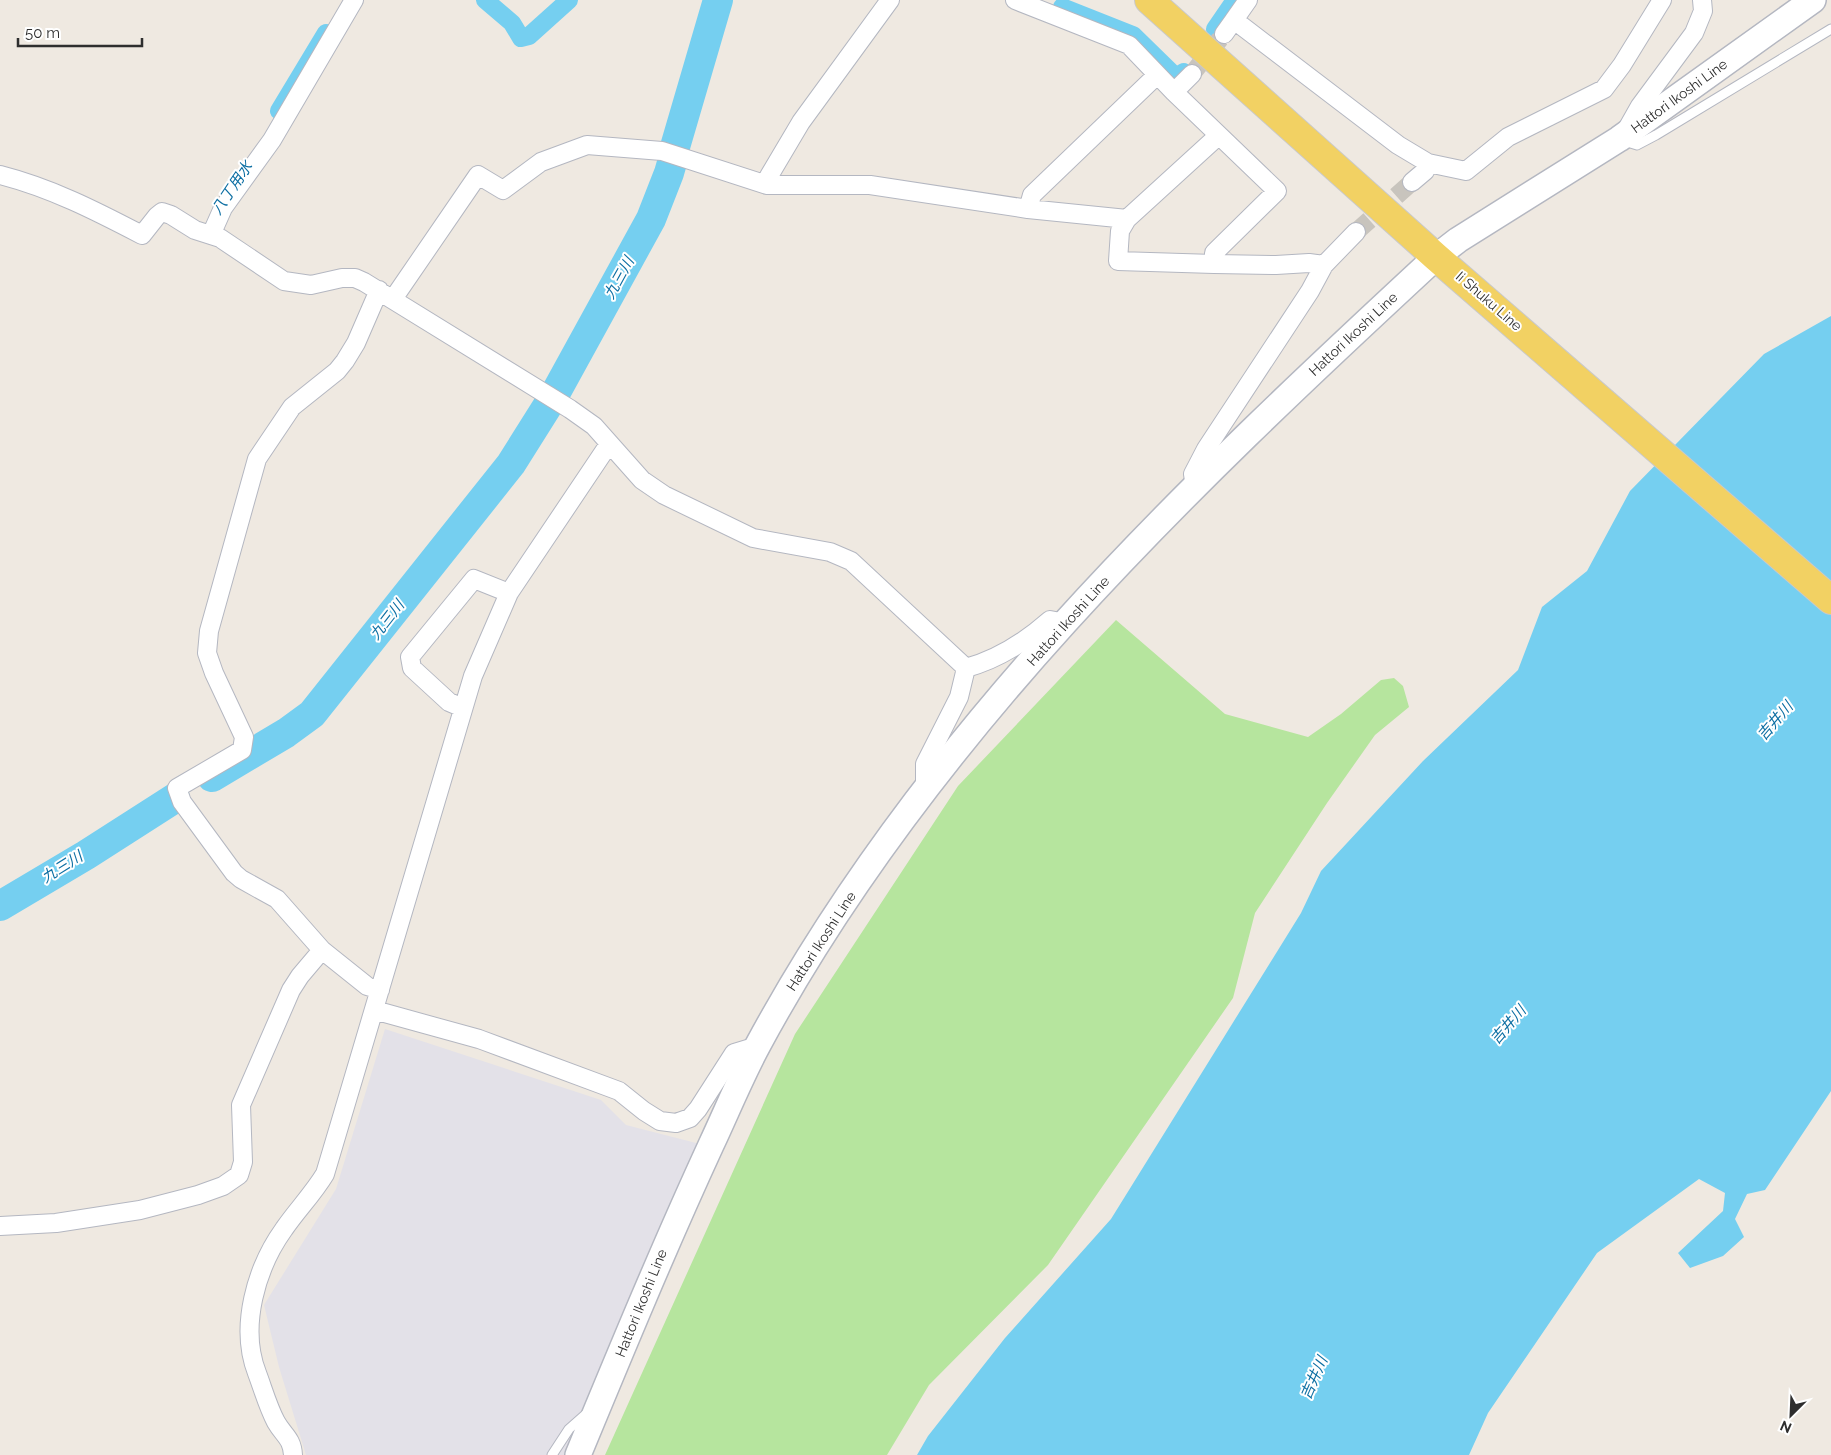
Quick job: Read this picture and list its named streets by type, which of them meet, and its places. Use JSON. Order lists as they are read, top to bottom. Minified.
{"streets":{"main road":["Hattori Ikoshi Line","Ii Shuku Line"]},"crossings":[["Hattori Ikoshi Line","Ii Shuku Line"]],"water":["八丁用水","九三川","吉井川"],"scale_bar":"50 m","north":"bottom left"}
